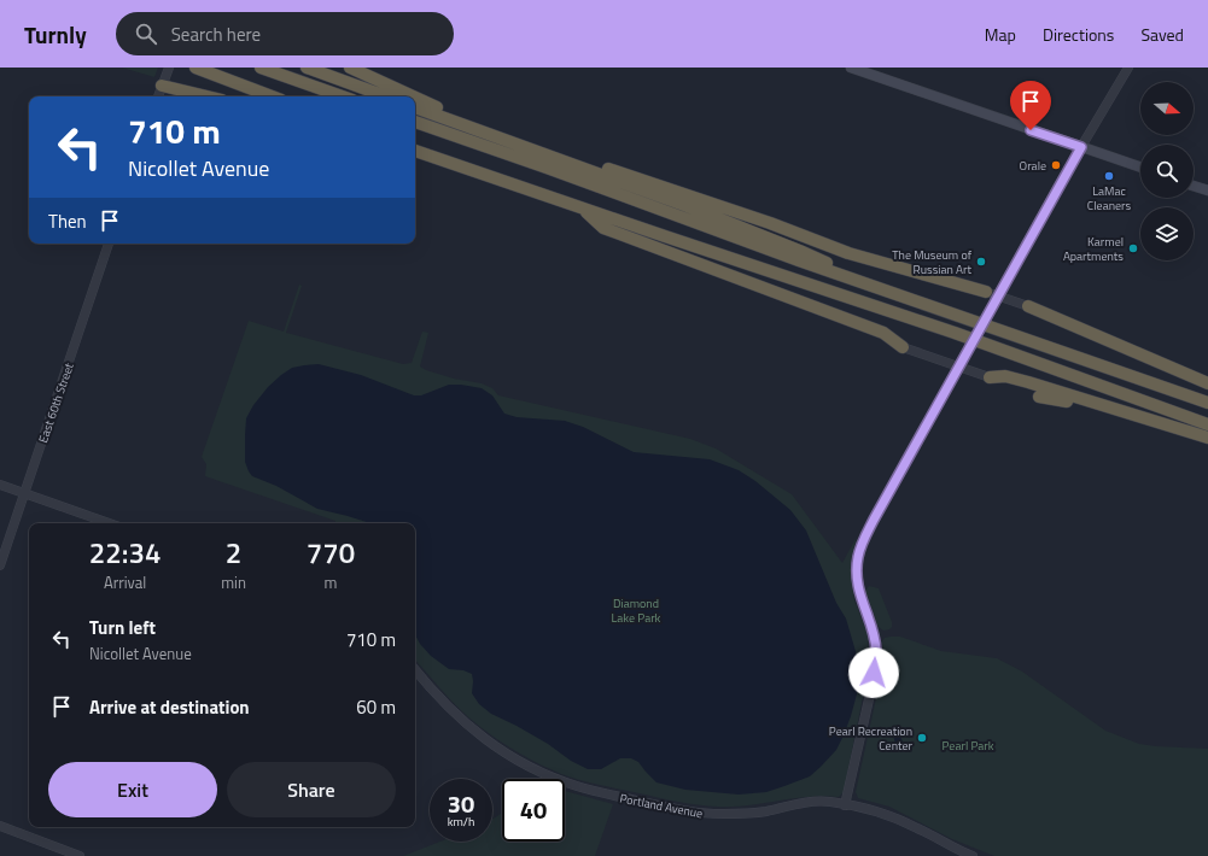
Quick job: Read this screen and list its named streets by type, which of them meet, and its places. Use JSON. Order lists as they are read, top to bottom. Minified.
{"streets":{"street":["East 60th Street","Portland Avenue"]},"parks":["Diamond Lake Park","Pearl Park"],"places":["Orale","LaMac Cleaners","Karmel Apartments","The Museum of Russian Art","Pearl Recreation Center"],"north":"right","page":{"header":"Turnly","search":"Search here","nav":["Map","Directions","Saved"],"turn":["710 m","Nicollet Avenue"],"then":"Then","eta":["22:34","Arrival","2","min","770","m"],"list":[{"name":"Turn left","note":"Nicollet Avenue","value":"710 m"},{"name":"Arrive at destination","value":"60 m"}],"buttons":["Exit","Share"],"speed":"30 km/h","limit":"40"}}
